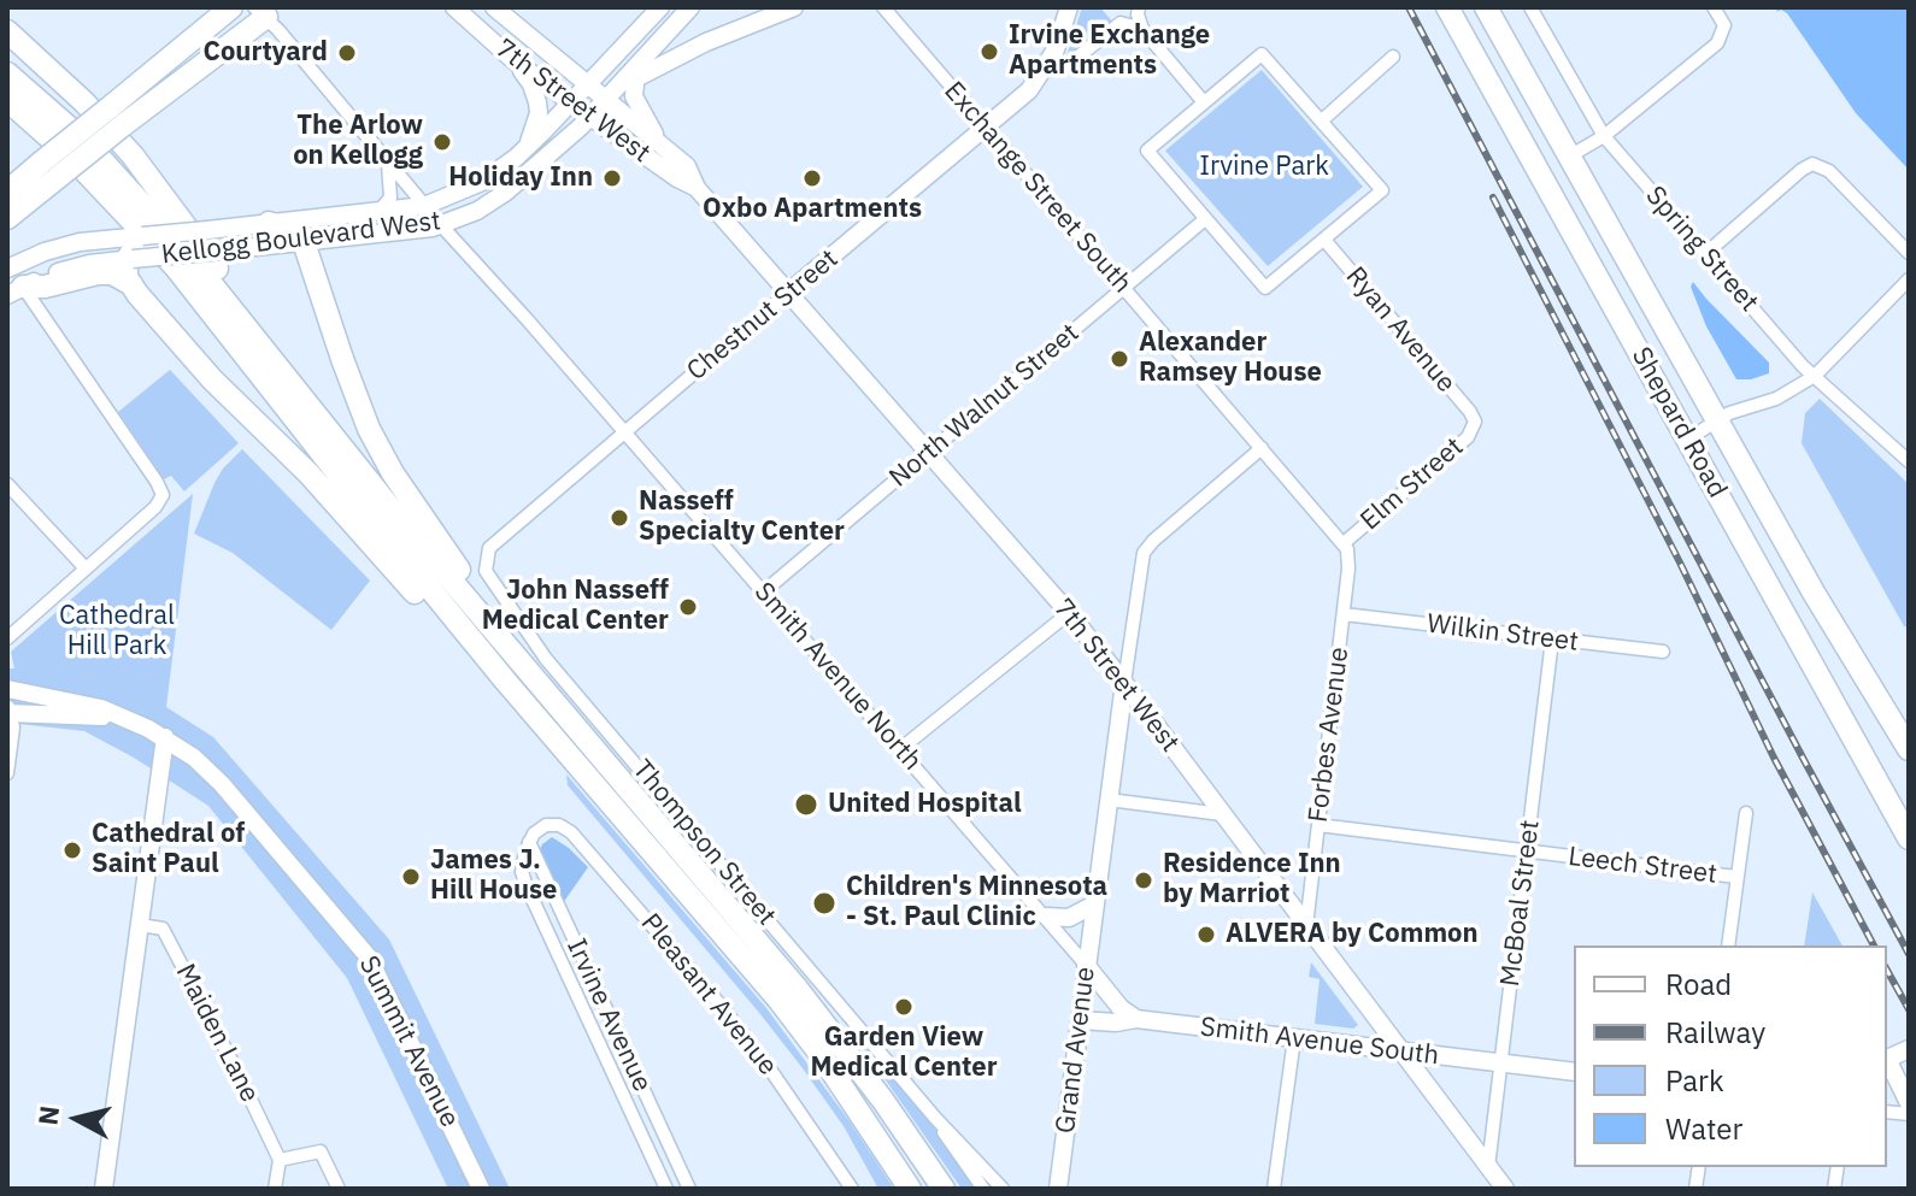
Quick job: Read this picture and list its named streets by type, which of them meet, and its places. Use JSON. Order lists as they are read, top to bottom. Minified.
{"streets":{"highway":["Shepard Road"],"main road":["7th Street West","Kellogg Boulevard West","Chestnut Street","Summit Avenue","Smith Avenue South","Grand Avenue"],"street":["Exchange Street South","Spring Street","Ryan Avenue","North Walnut Street","Elm Street","Wilkin Street","Smith Avenue North","Forbes Avenue","Thompson Street","Leech Street","McBoal Street","Pleasant Avenue","Irvine Avenue","Maiden Lane"]},"crossings":[["7th Street West","Kellogg Boulevard West"],["7th Street West","Chestnut Street"],["7th Street West","North Walnut Street"],["7th Street West","Forbes Avenue"],["7th Street West","McBoal Street"],["7th Street West","Smith Avenue South"],["7th Street West","Grand Avenue"],["Exchange Street South","Chestnut Street"],["Exchange Street South","North Walnut Street"],["Exchange Street South","Elm Street"],["Exchange Street South","Forbes Avenue"],["Kellogg Boulevard West","Smith Avenue North"],["Chestnut Street","Smith Avenue North"],["Chestnut Street","Thompson Street"],["Ryan Avenue","Elm Street"],["North Walnut Street","Smith Avenue North"],["Elm Street","Forbes Avenue"],["Wilkin Street","Forbes Avenue"],["Wilkin Street","McBoal Street"],["Smith Avenue North","Grand Avenue"],["Forbes Avenue","Leech Street"],["Leech Street","McBoal Street"],["McBoal Street","Smith Avenue South"],["Pleasant Avenue","Irvine Avenue"],["Smith Avenue South","Grand Avenue"]],"parks":["Irvine Park","Cathedral Hill Park"],"places":["Irvine Exchange Apartments","Courtyard","The Arlow on Kellogg","Holiday Inn","Oxbo Apartments","Alexander Ramsey House","Nasseff Specialty Center","John Nasseff Medical Center","United Hospital","Cathedral of Saint Paul","James J. Hill House","Residence Inn by Marriot","Children's Minnesota - St. Paul Clinic","ALVERA by Common","Garden View Medical Center"],"legend":["Road","Railway","Park","Water"],"north":"left"}
